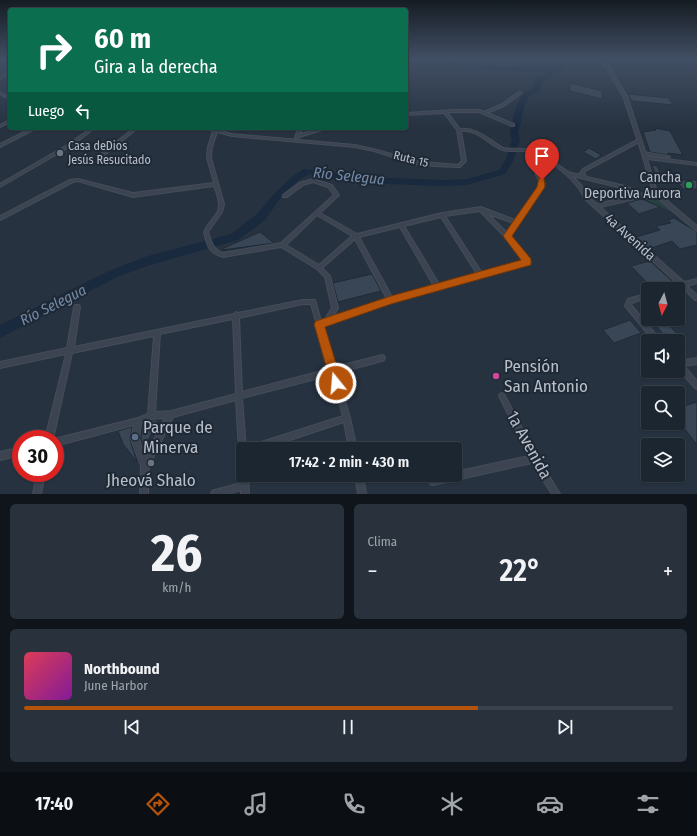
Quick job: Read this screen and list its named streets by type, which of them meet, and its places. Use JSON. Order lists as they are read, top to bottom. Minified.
{"streets":{"street":["Ruta 15","4a Avenida","1a Avenida"]},"water":["Río Selegua"],"places":["Casa deDios Jesús Resucitado","Cancha Deportiva Aurora","Pensión San Antonio","Parque de Minerva","Jheová Shalo"],"north":"bottom","page":{"turn":["60 m","Gira a la derecha"],"then":"Luego","limit":"30","trip":"17:42 · 2 min · 430 m","tile":[["26","km/h"],"Clima"],"heat":["−","22°","+"],"song":["Northbound","June Harbor"],"tabs":"17:40"}}
